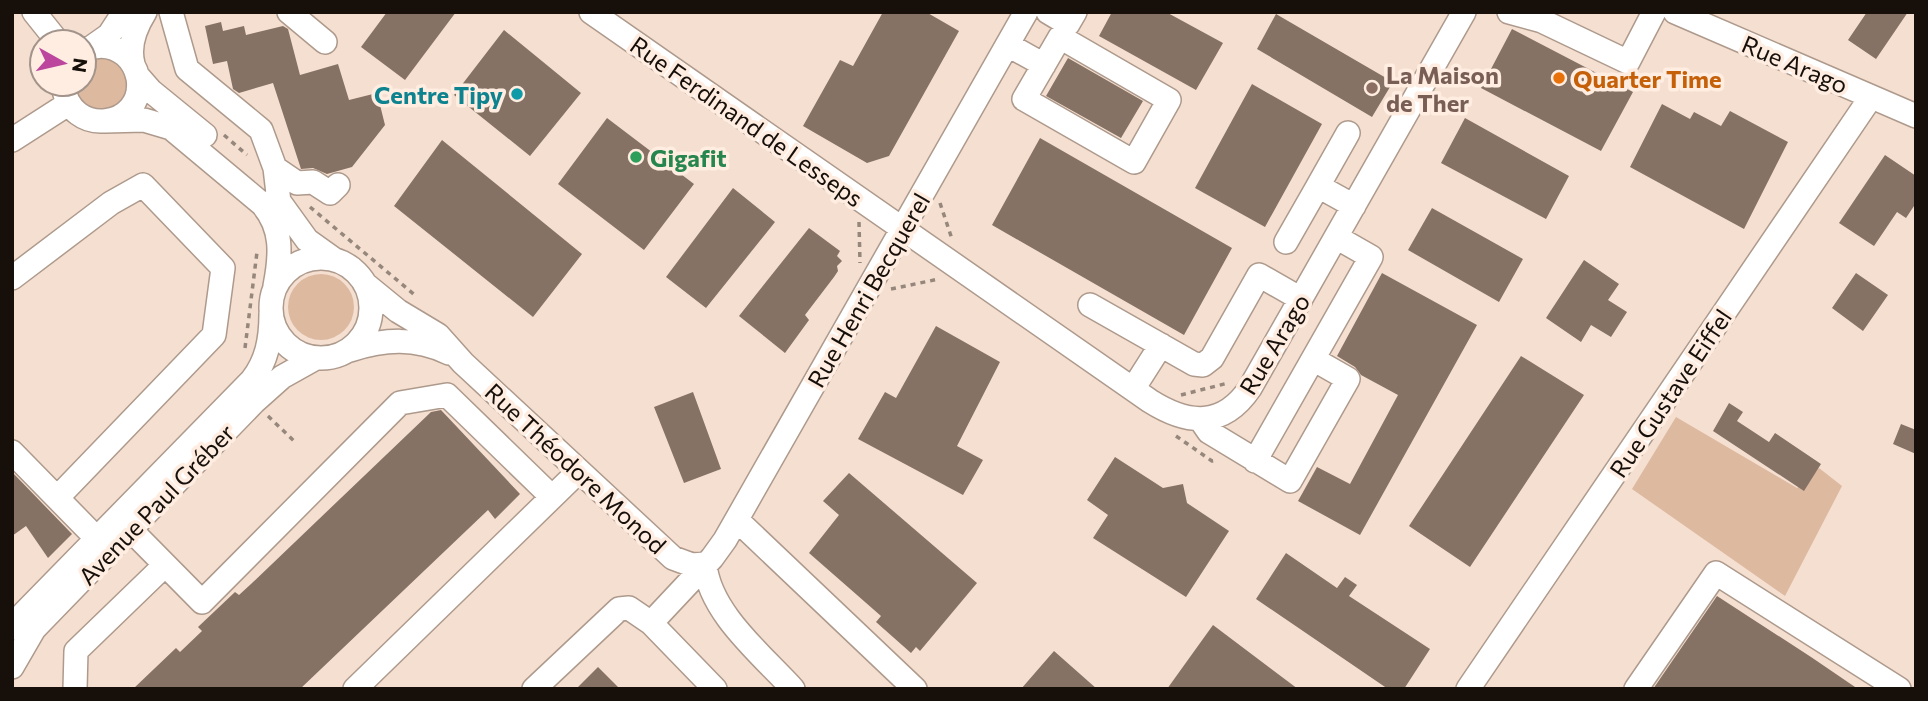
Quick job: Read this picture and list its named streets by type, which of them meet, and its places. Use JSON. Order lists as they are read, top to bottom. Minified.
{"streets":{"street":["Rue Arago","Rue Ferdinand de Lesseps","Rue Henri Becquerel","Rue Gustave Eiffel","Rue Théodore Monod","Avenue Paul Gréber"]},"crossings":[["Rue Arago","Rue Gustave Eiffel"],["Rue Ferdinand de Lesseps","Rue Henri Becquerel"],["Rue Henri Becquerel","Rue Théodore Monod"],["Rue Théodore Monod","Avenue Paul Gréber"]],"places":["Quarter Time","La Maison de Ther","Centre Tipy","Gigafit"],"north":"right"}
